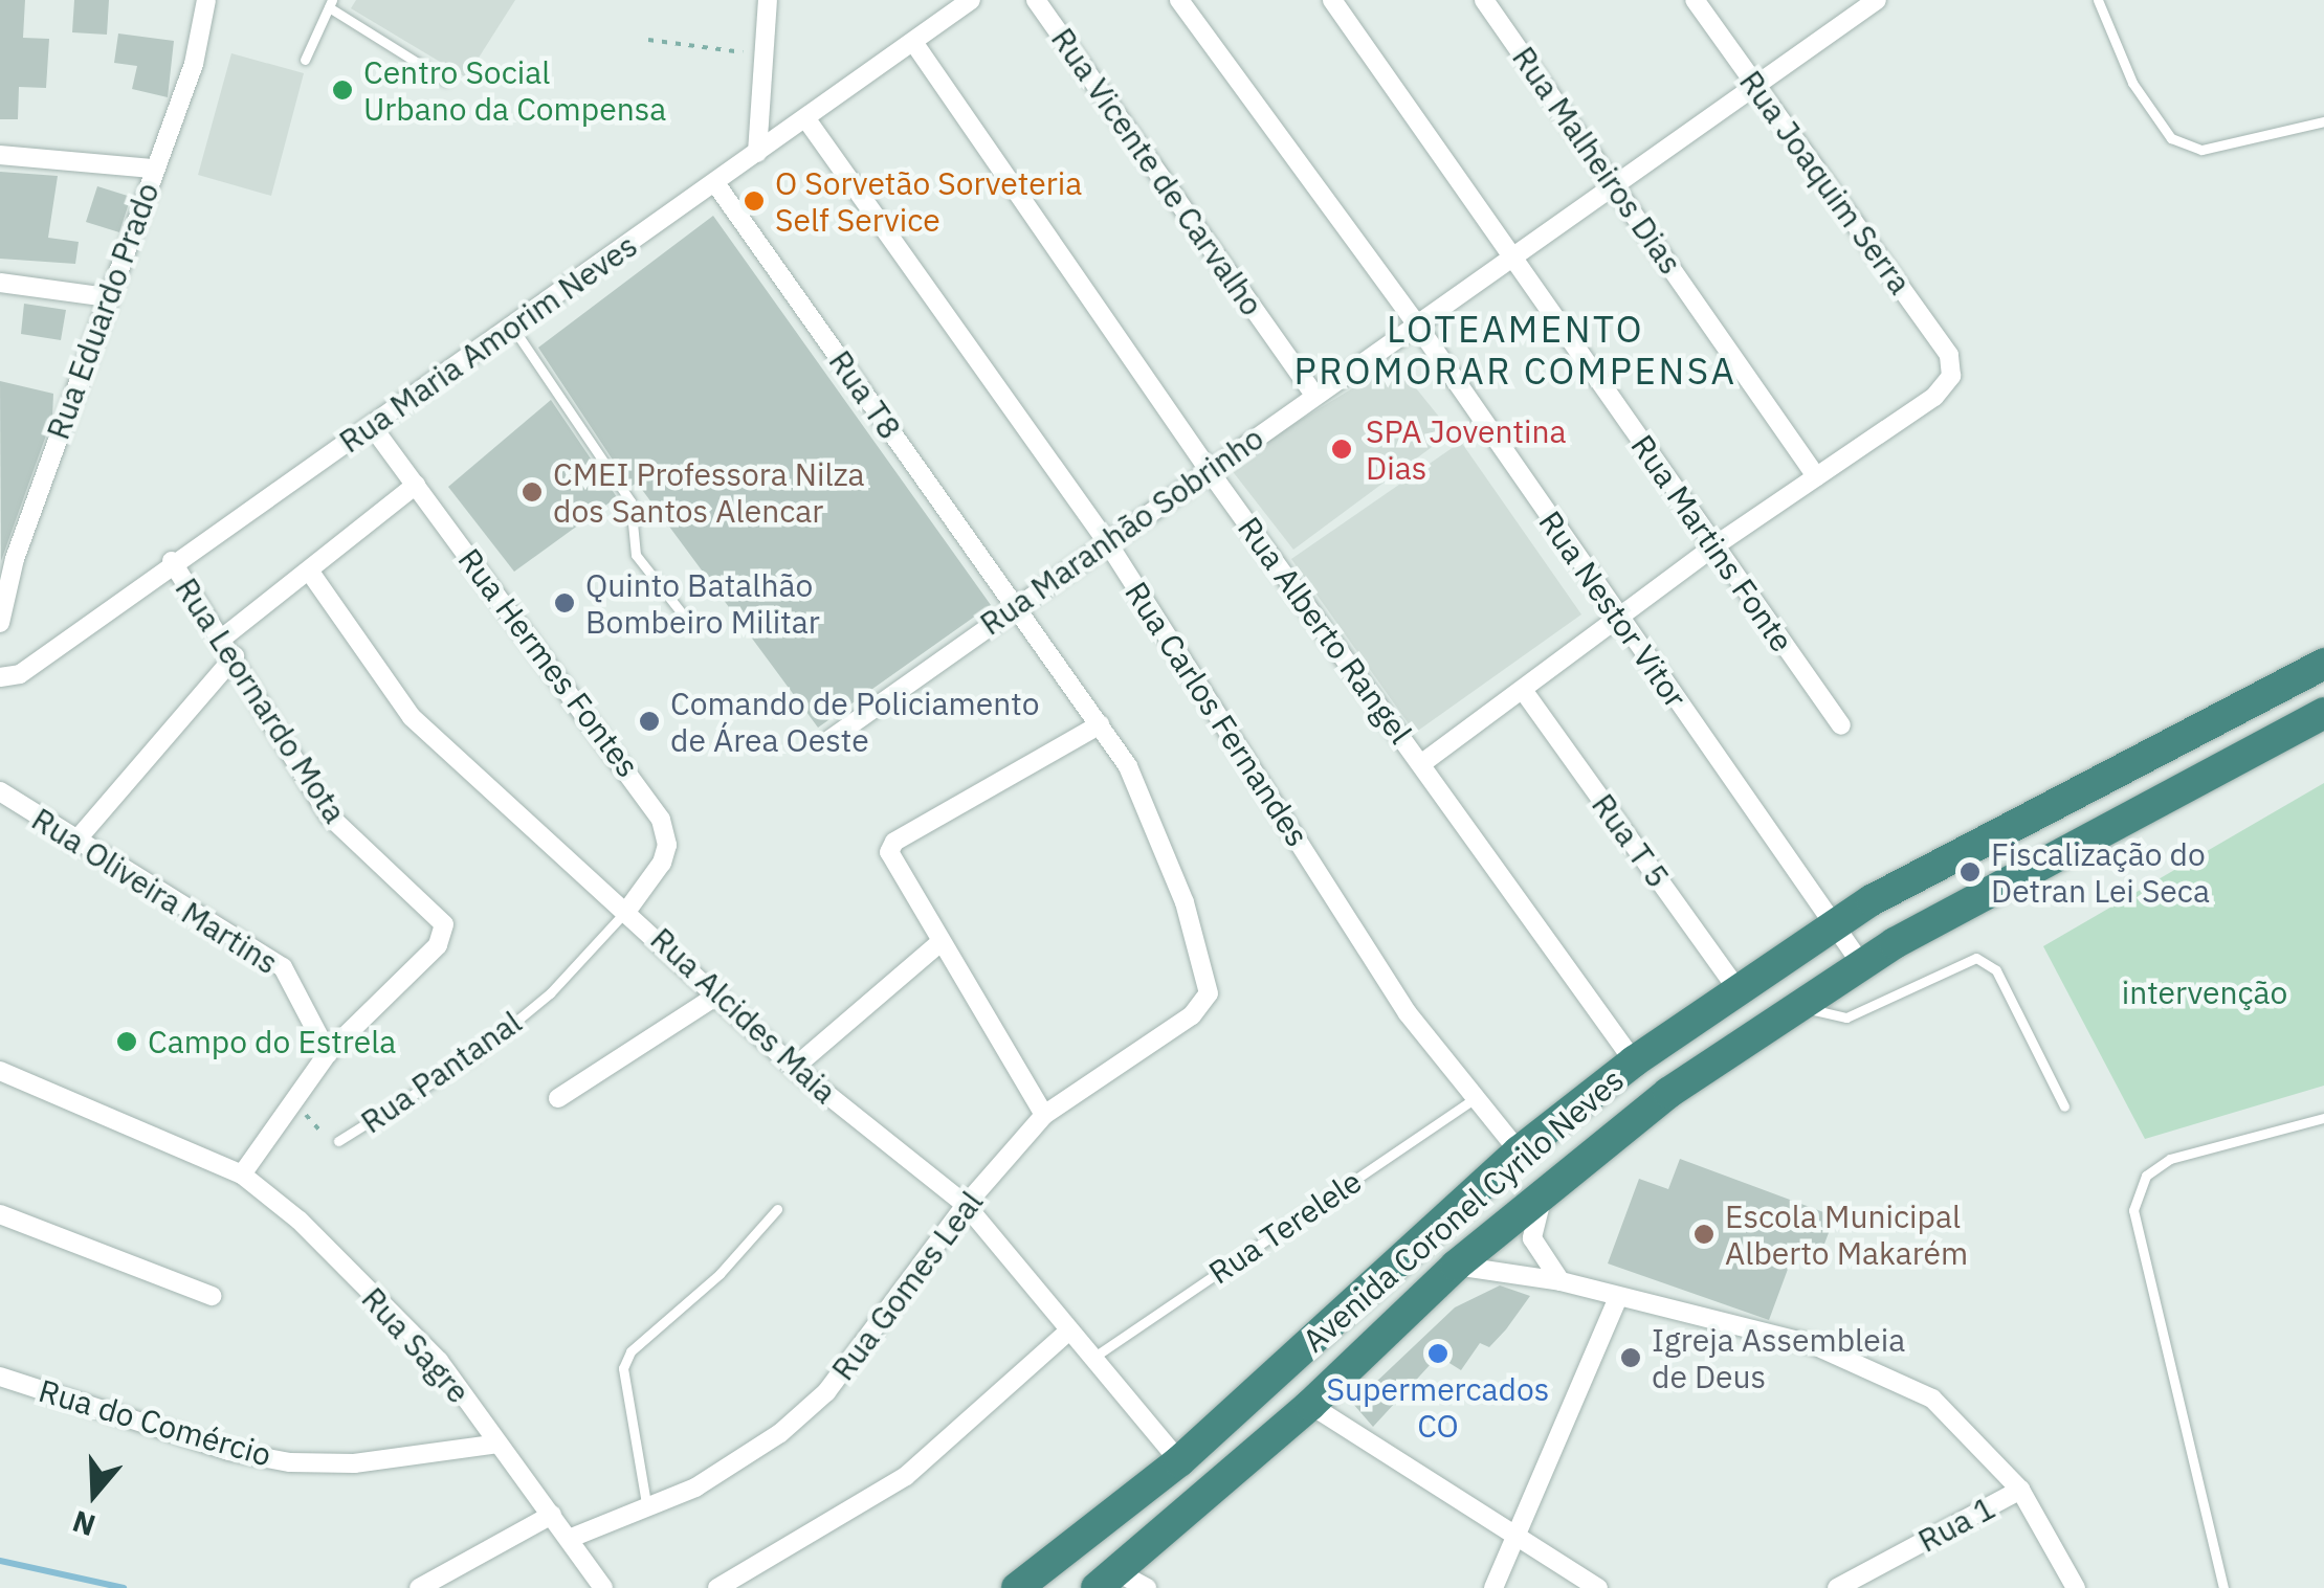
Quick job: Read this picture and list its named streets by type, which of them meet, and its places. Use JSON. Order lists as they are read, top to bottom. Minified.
{"streets":{"highway":["Avenida Coronel Cyrilo Neves"],"street":["Rua Malheiros Dias","Rua Vicente de Carvalho","Rua Joaquim Serra","Rua Eduardo Prado","Rua Maria Amorim Neves","Rua T8","Rua Maranhão Sobrinho","Rua Martins Fonte","Rua Nestor Vitor","Rua Alberto Rangel","Rua Hermes Fontes","Rua Leornardo Mota","Rua Carlos Fernandes","Rua T 5","Rua Oliveira Martins","Rua Alcides Maia","Rua Gomes Leal","Rua Sagre","Rua do Comércio","Rua 1"],"lane":["Rua Pantanal","Rua Terelele"]},"crossings":[["Rua Malheiros Dias","Rua Joaquim Serra"],["Rua Malheiros Dias","Rua Maranhão Sobrinho"],["Rua Vicente de Carvalho","Rua Maranhão Sobrinho"],["Rua Joaquim Serra","Rua Maranhão Sobrinho"],["Rua Maria Amorim Neves","Rua T8"],["Rua Maria Amorim Neves","Rua Alberto Rangel"],["Rua Maria Amorim Neves","Rua Hermes Fontes"],["Rua Maria Amorim Neves","Rua Leornardo Mota"],["Rua Maria Amorim Neves","Rua Carlos Fernandes"],["Rua T8","Rua Maranhão Sobrinho"],["Rua T8","Rua Gomes Leal"],["Rua Maranhão Sobrinho","Rua Martins Fonte"],["Rua Maranhão Sobrinho","Rua Nestor Vitor"],["Rua Maranhão Sobrinho","Rua Alberto Rangel"],["Rua Maranhão Sobrinho","Rua Carlos Fernandes"],["Rua Nestor Vitor","Avenida Coronel Cyrilo Neves"],["Rua Alberto Rangel","Avenida Coronel Cyrilo Neves"],["Rua Hermes Fontes","Rua Alcides Maia"],["Rua Hermes Fontes","Rua Pantanal"],["Rua Leornardo Mota","Rua Oliveira Martins"],["Rua Carlos Fernandes","Avenida Coronel Cyrilo Neves"],["Rua Carlos Fernandes","Rua Terelele"],["Rua T 5","Avenida Coronel Cyrilo Neves"],["Rua Alcides Maia","Rua Pantanal"],["Rua Alcides Maia","Avenida Coronel Cyrilo Neves"],["Rua Alcides Maia","Rua Terelele"],["Rua Alcides Maia","Rua Gomes Leal"],["Rua Gomes Leal","Rua Sagre"],["Rua Sagre","Rua do Comércio"]],"districts":["LOTEAMENTO PROMORAR COMPENSA"],"parks":["intervenção"],"places":["Centro Social Urbano da Compensa","O Sorvetão Sorveteria Self Service","SPA Joventina Dias","CMEI Professora Nilza dos Santos Alencar","Quinto Batalhão Bombeiro Militar","Comando de Policiamento de Área Oeste","Fiscalização do Detran Lei Seca","Campo do Estrela","Escola Municipal Alberto Makarém","Supermercados CO","Igreja Assembleia de Deus"],"north":"bottom"}
